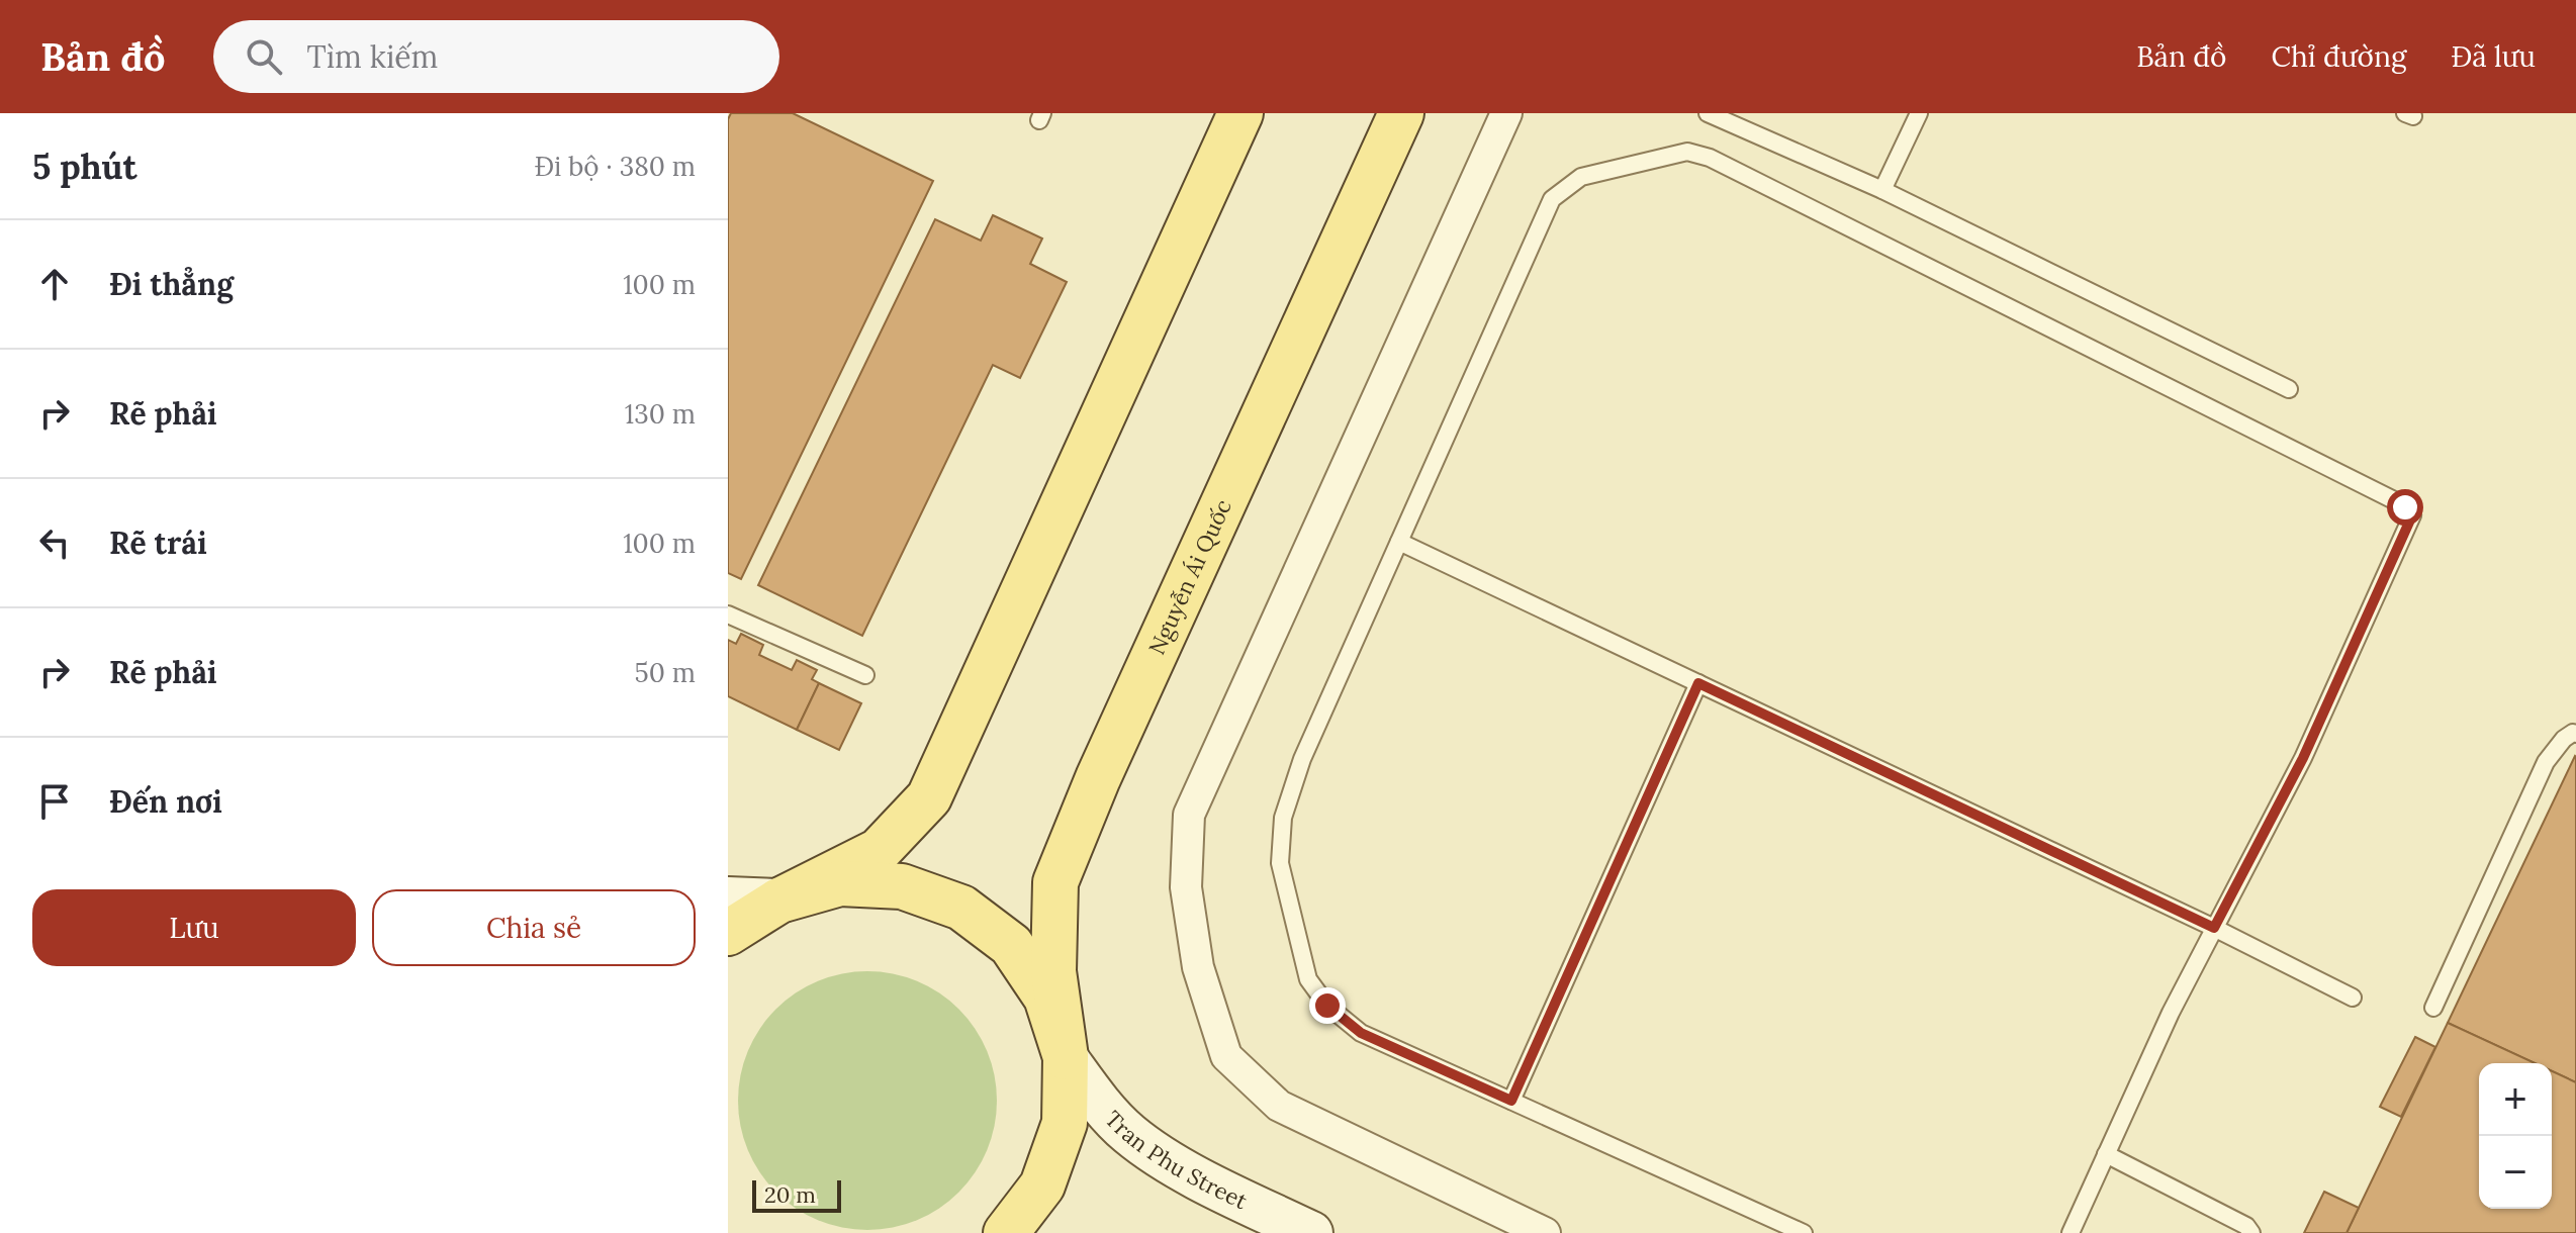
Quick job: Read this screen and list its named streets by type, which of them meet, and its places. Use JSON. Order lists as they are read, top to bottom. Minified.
{"streets":{"main road":["Nguyễn Ái Quốc","Tran Phu Street"]},"crossings":[["Nguyễn Ái Quốc","Tran Phu Street"]],"scale_bar":"20 m","page":{"header":"Bản đồ","search":"Tìm kiếm","nav":["Bản đồ","Chỉ đường","Đã lưu"],"heading":["5 phút","Đi bộ · 380 m"],"list":[["Đi thẳng","100 m"],["Rẽ phải","130 m"],["Rẽ trái","100 m"],["Rẽ phải","50 m"],"Đến nơi"],"buttons":["Lưu","Chia sẻ"],"map_buttons":["+","−"],"scale":"20 m"}}
